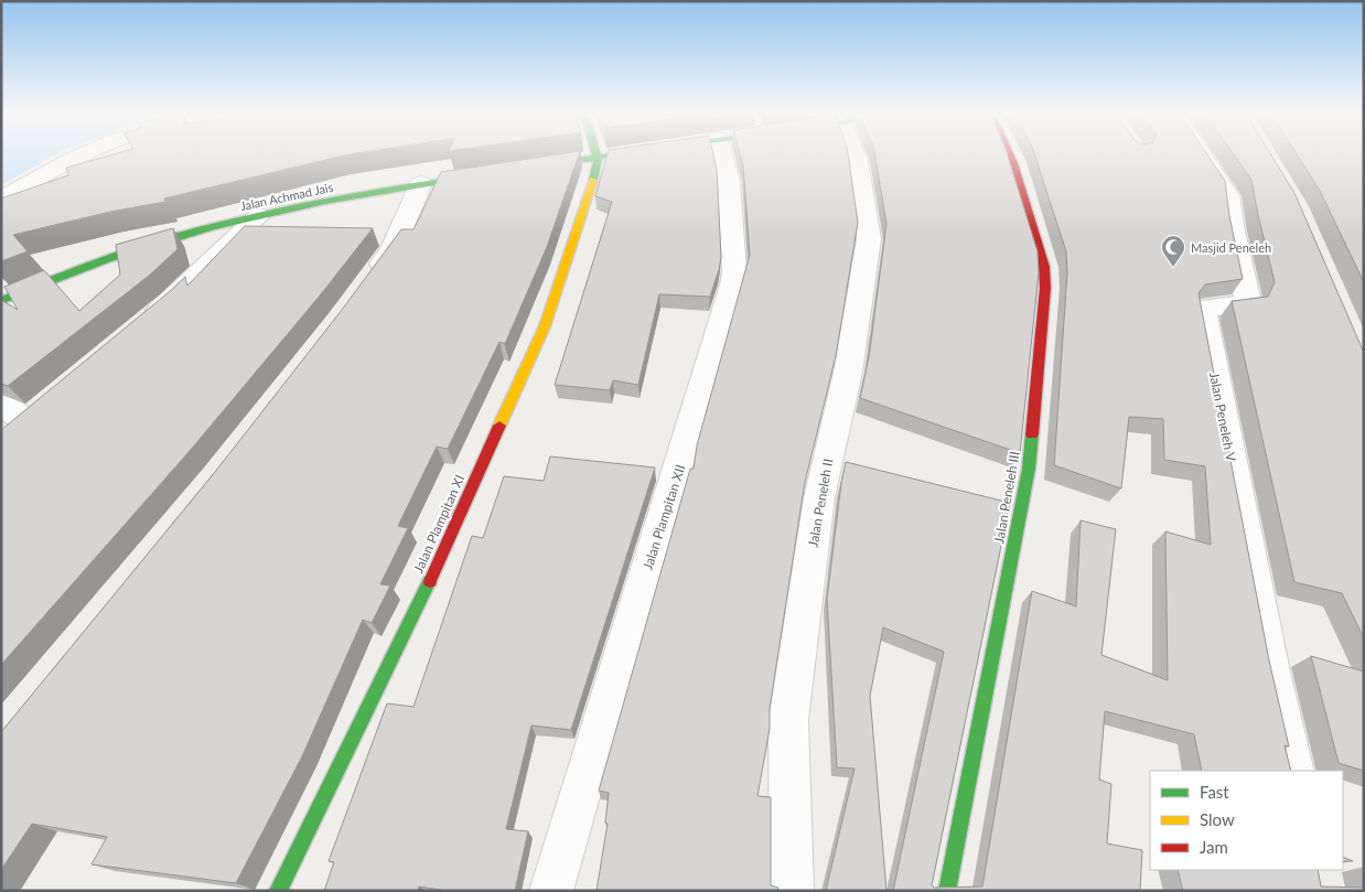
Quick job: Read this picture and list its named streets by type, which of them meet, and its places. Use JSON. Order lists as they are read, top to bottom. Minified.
{"streets":{"street":["Jalan Achmad Jais","Jalan Peneleh V","Jalan Peneleh III","Jalan Peneleh II","Jalan Plampitan XII","Jalan Plampitan XI"]},"places":{"mosque":["Masjid Peneleh"]},"legend":["Fast","Slow","Jam"]}
